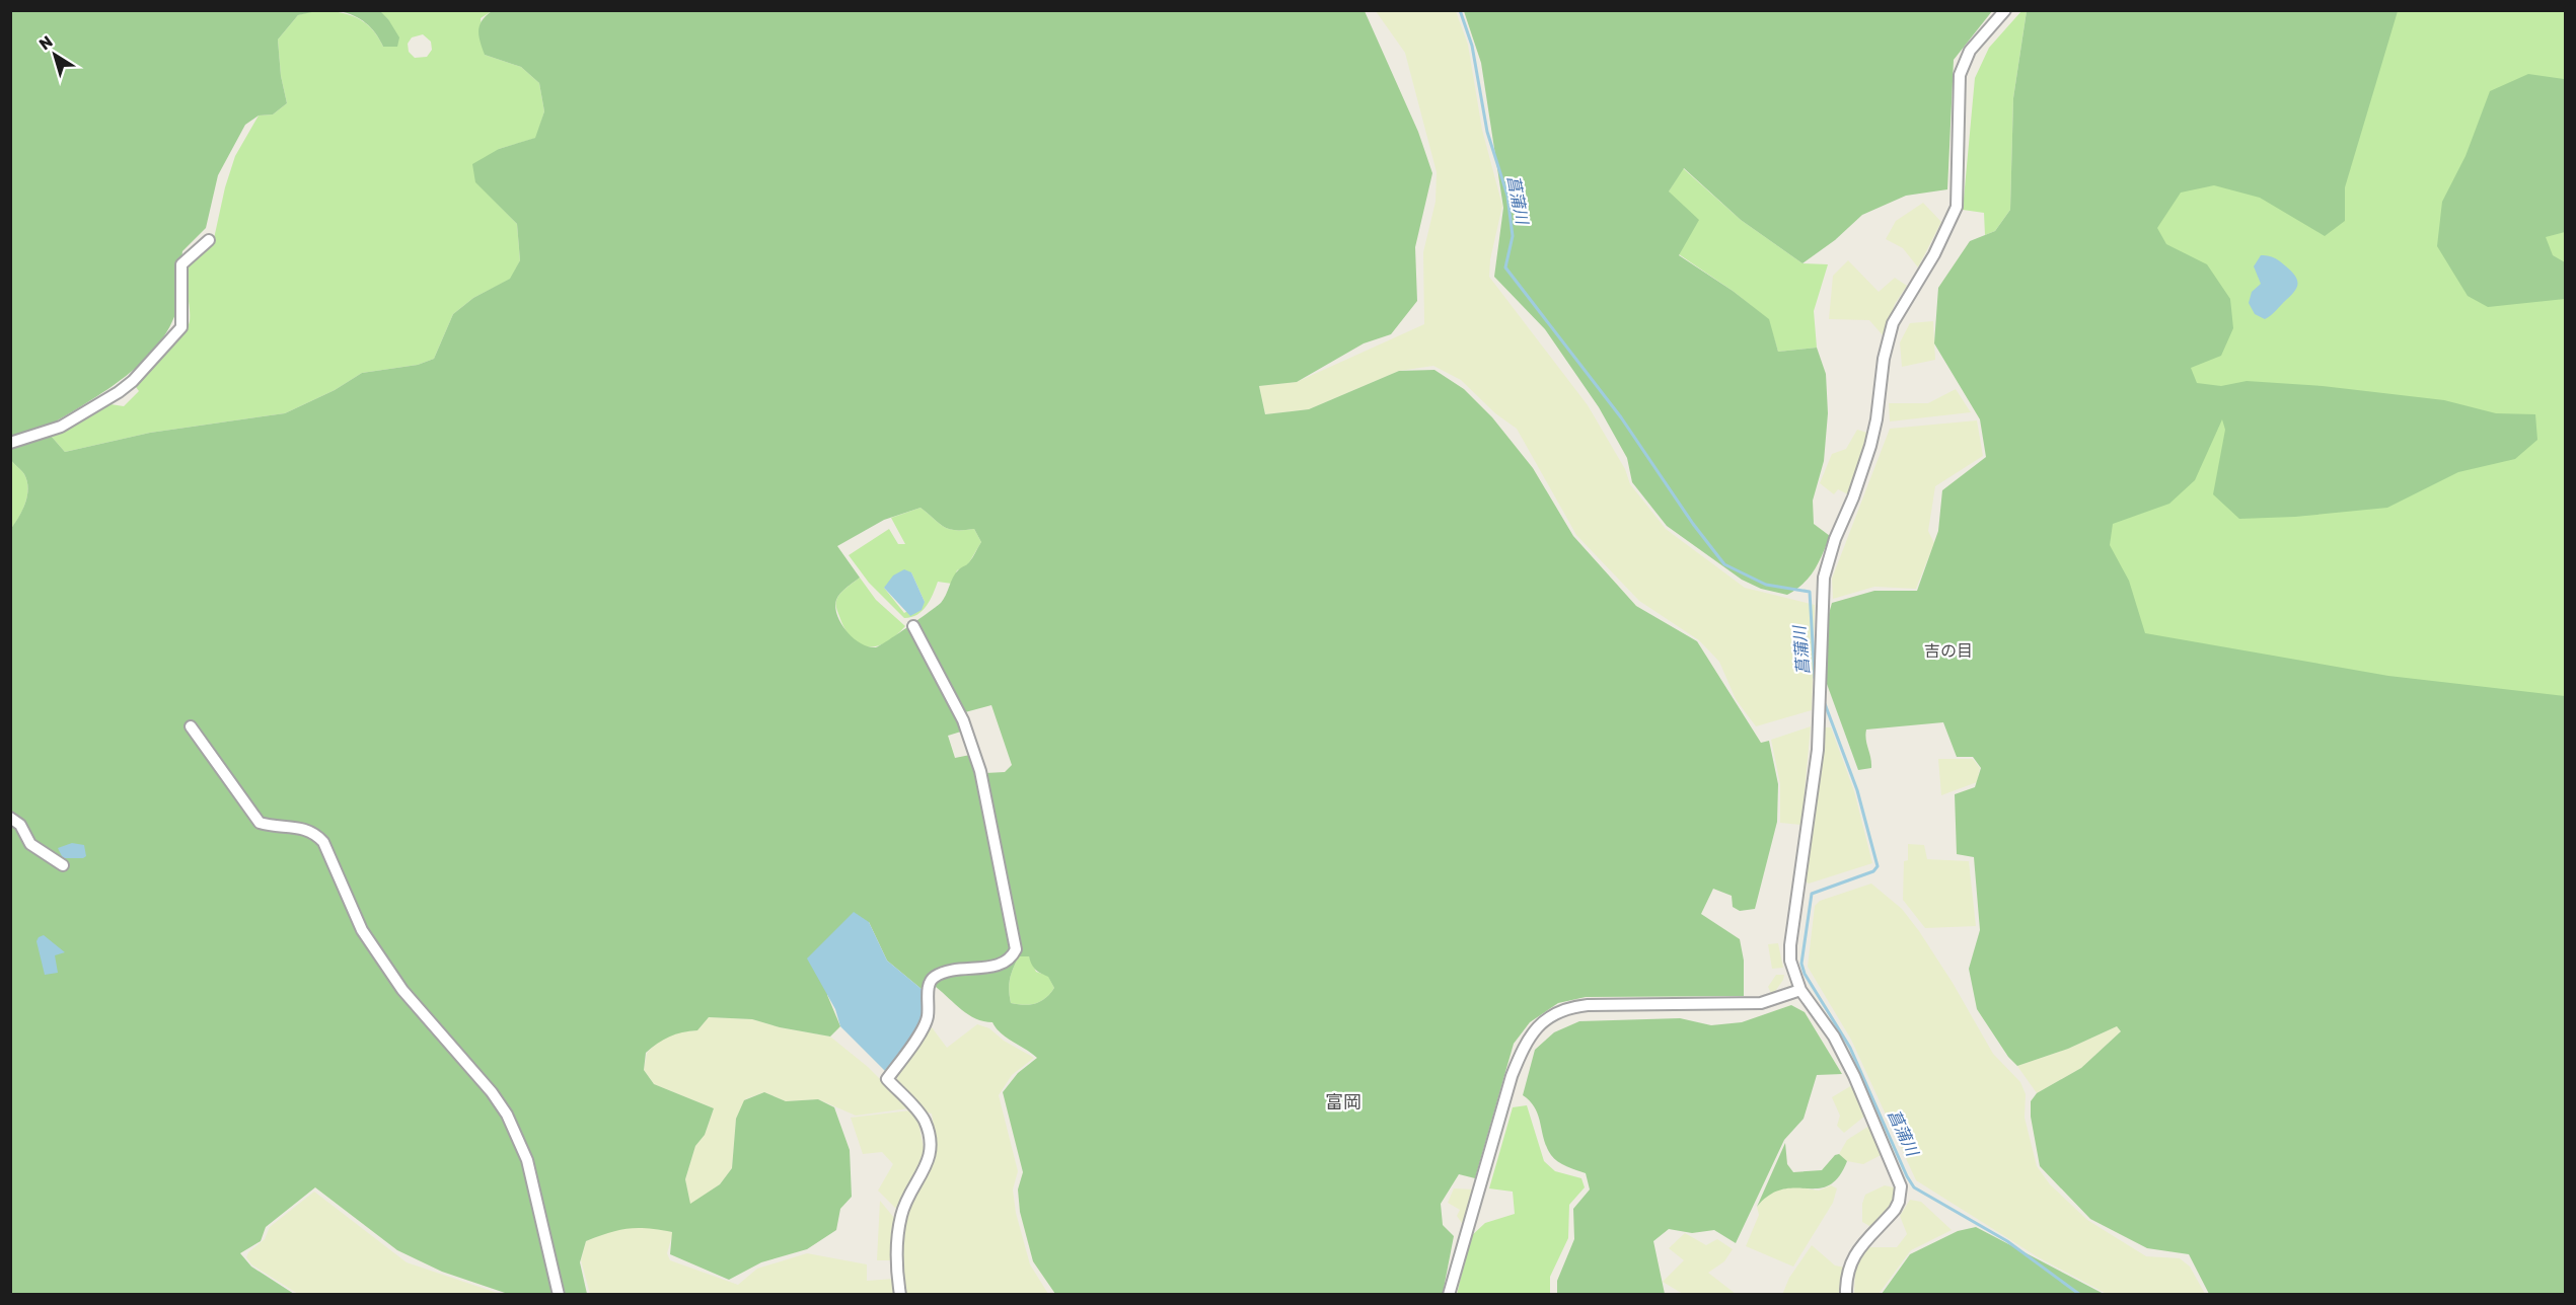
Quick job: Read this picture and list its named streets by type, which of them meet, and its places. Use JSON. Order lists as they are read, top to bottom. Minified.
{"districts":["吉の目","富岡"],"water":["菖蒲川"],"north":"top left"}
